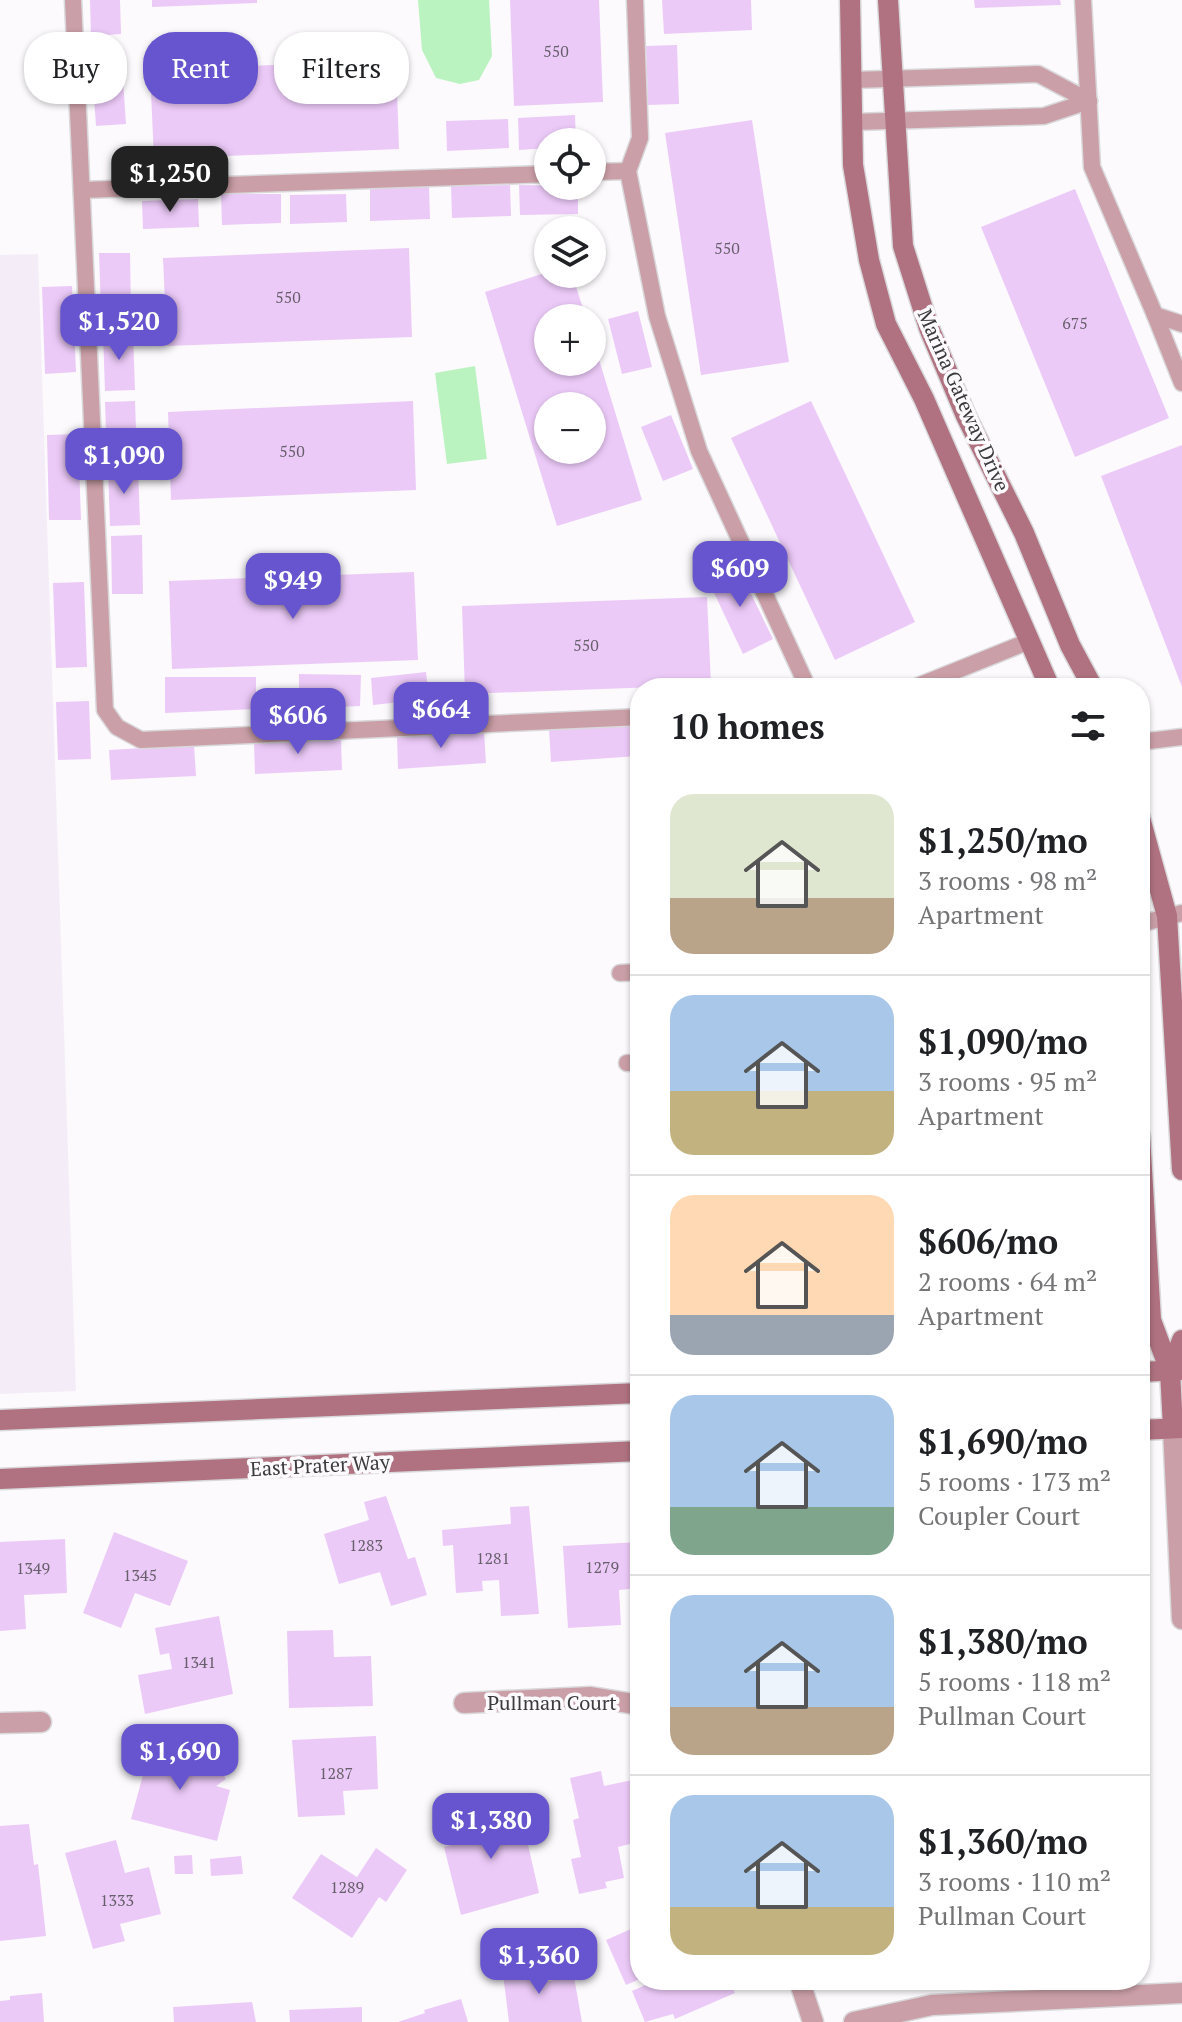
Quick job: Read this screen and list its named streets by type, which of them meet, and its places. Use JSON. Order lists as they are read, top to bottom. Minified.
{"streets":{"street":["Marina Gateway Drive","East Prater Way","Pullman Court"]},"house_numbers":["550","550","550","675","550","550","1283","1281","1279","1349","1345","1341","1287","1289","1333"],"page":{"chip":["Buy","Rent","Filters"],"map_buttons":["+","−"],"price":["$1,250","$1,520","$1,090","$609","$949","$664","$606","$1,690","$1,380","$1,360"],"heading":"10 homes","list":[{"name":"$1,250/mo","note":"3 rooms · 98 m² · Apartment"},{"name":"$1,090/mo","note":"3 rooms · 95 m² · Apartment"},{"name":"$606/mo","note":"2 rooms · 64 m² · Apartment"},{"name":"$1,690/mo","note":"5 rooms · 173 m² · Coupler Court"},{"name":"$1,380/mo","note":"5 rooms · 118 m² · Pullman Court"},{"name":"$1,360/mo","note":"3 rooms · 110 m² · Pullman Court"}]}}
